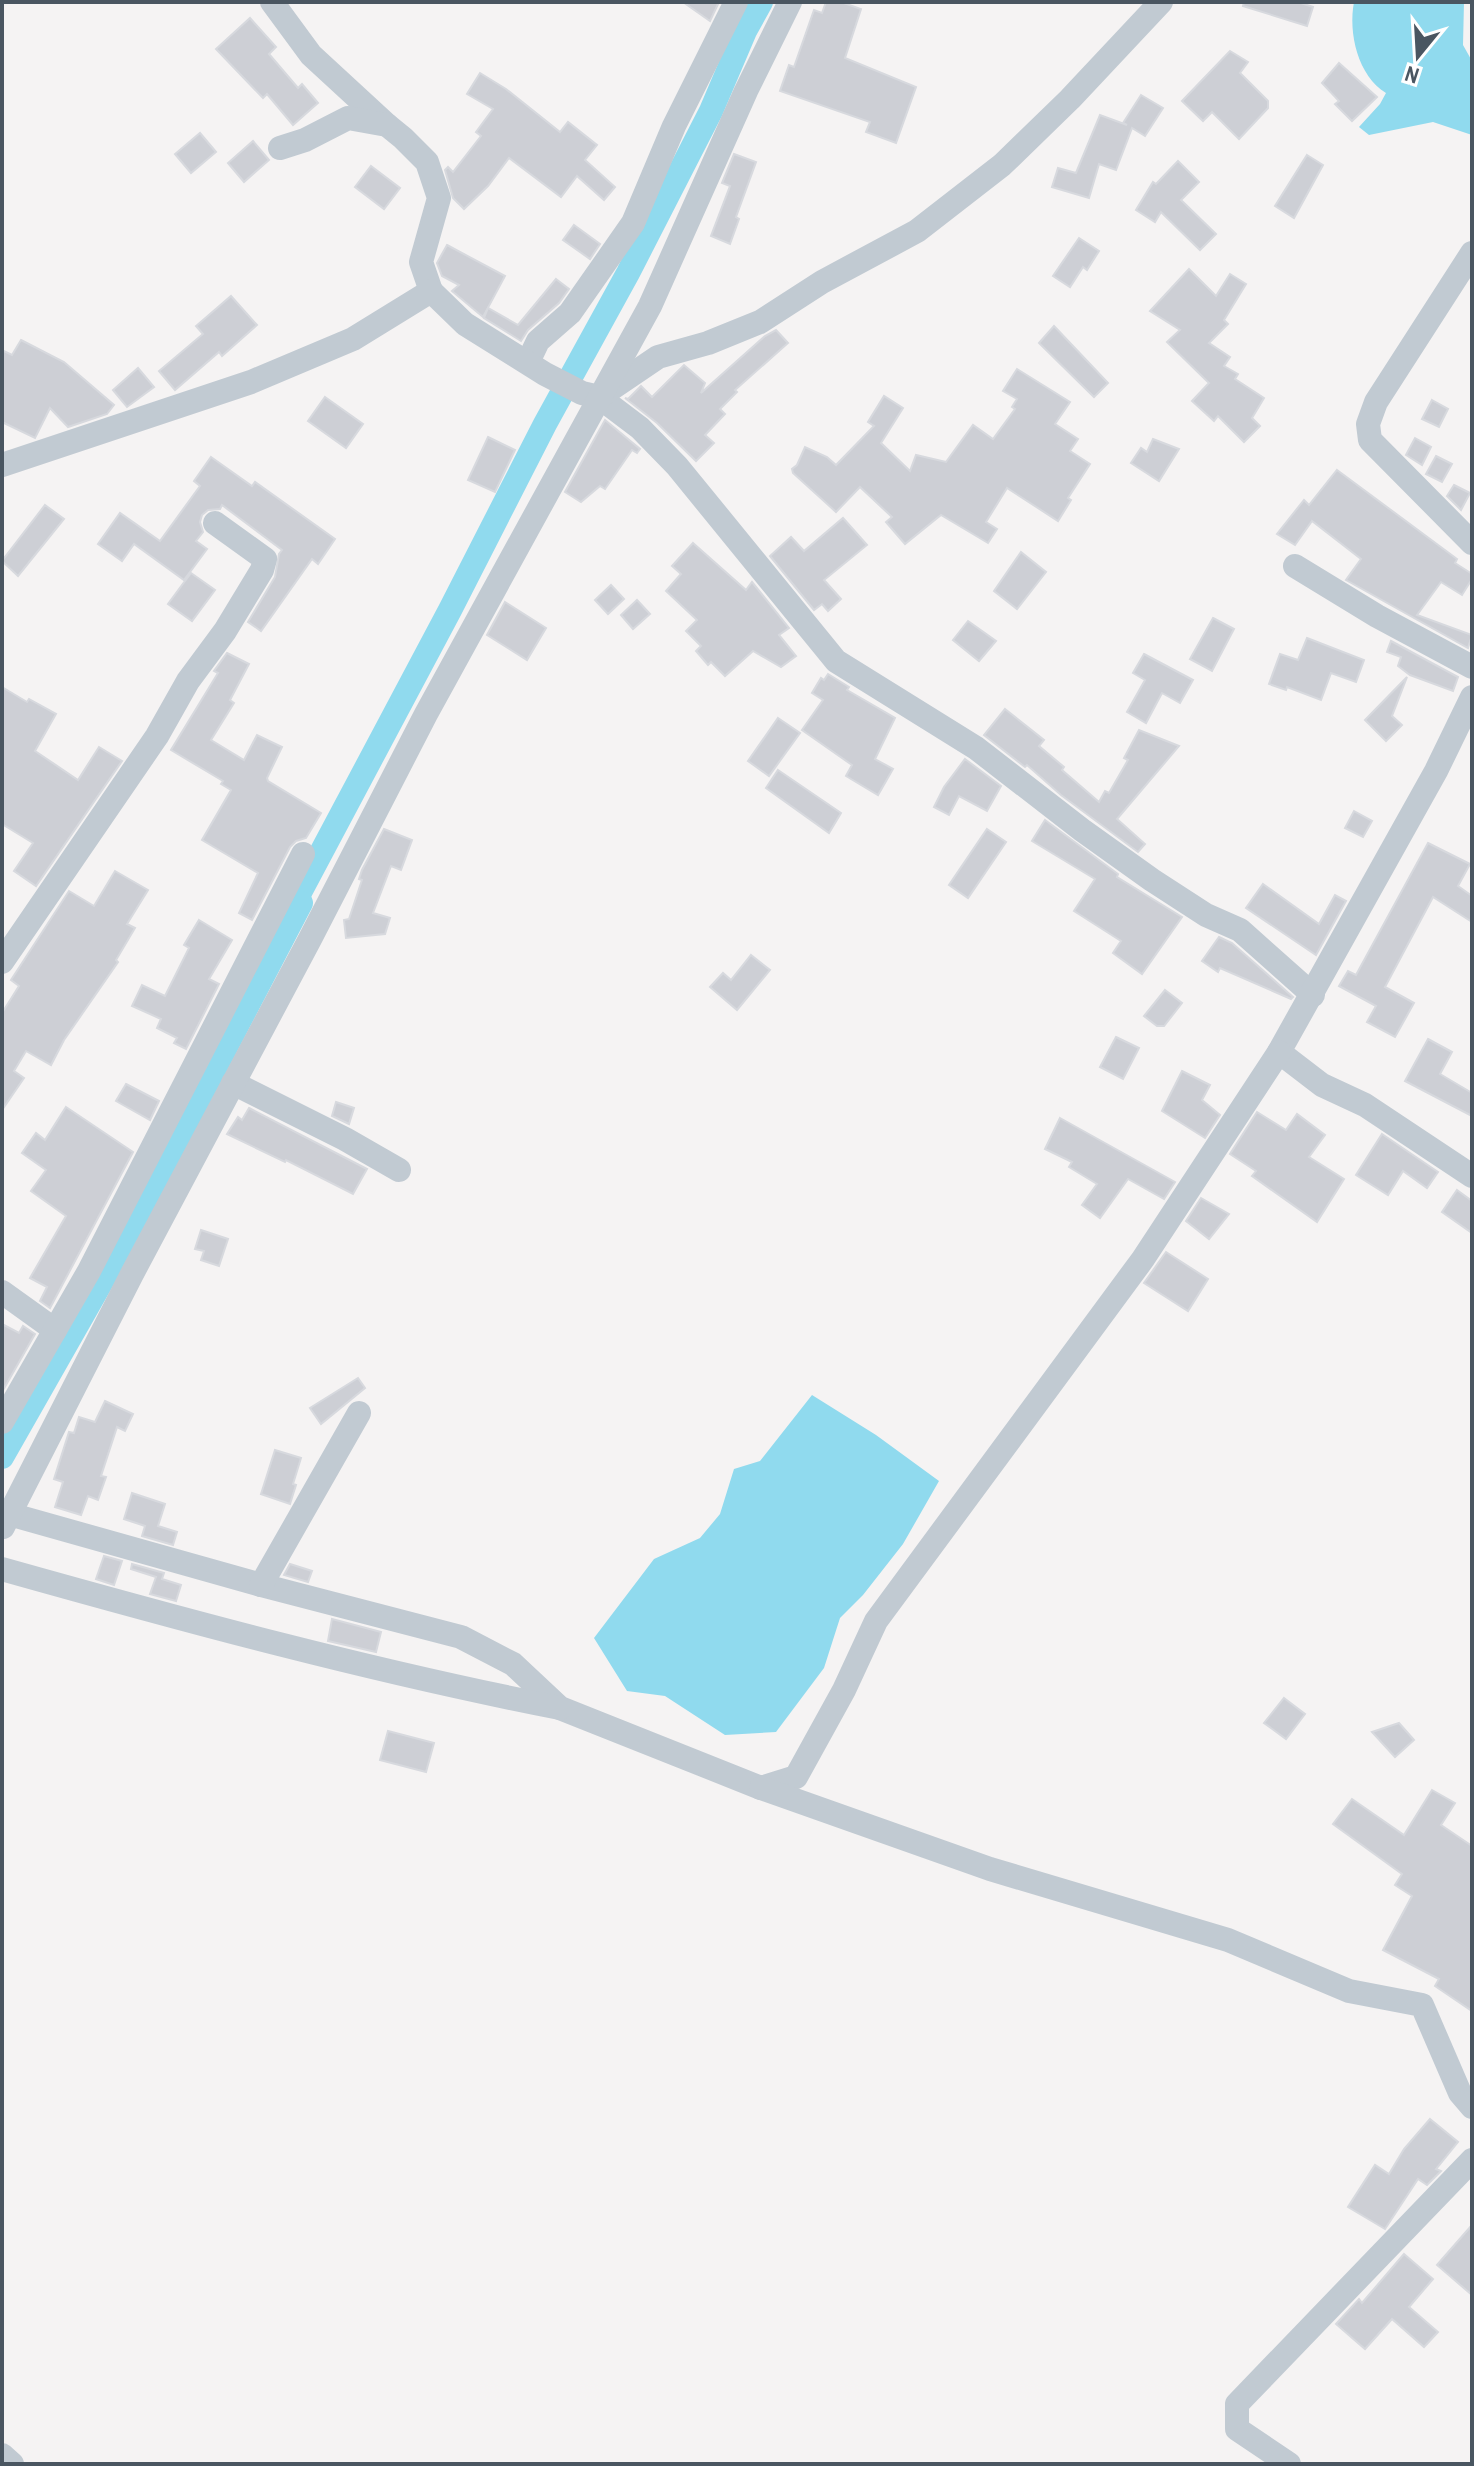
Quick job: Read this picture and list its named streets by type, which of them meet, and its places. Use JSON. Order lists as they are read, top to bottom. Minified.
{"north":"bottom"}
